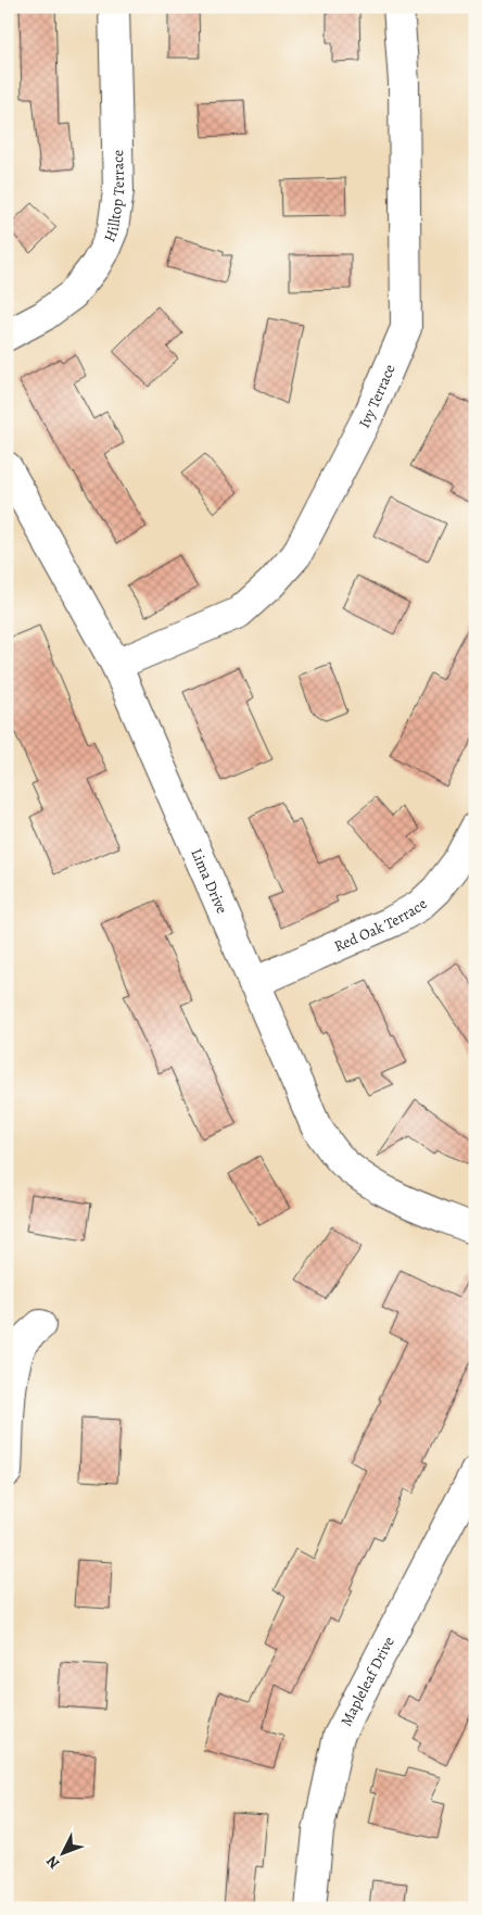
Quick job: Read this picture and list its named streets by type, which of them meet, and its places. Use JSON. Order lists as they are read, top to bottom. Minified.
{"streets":{"street":["Hilltop Terrace","Ivy Terrace","Lima Drive","Red Oak Terrace","Mapleleaf Drive"]},"crossings":[["Ivy Terrace","Lima Drive"],["Lima Drive","Red Oak Terrace"]],"north":"bottom left"}
